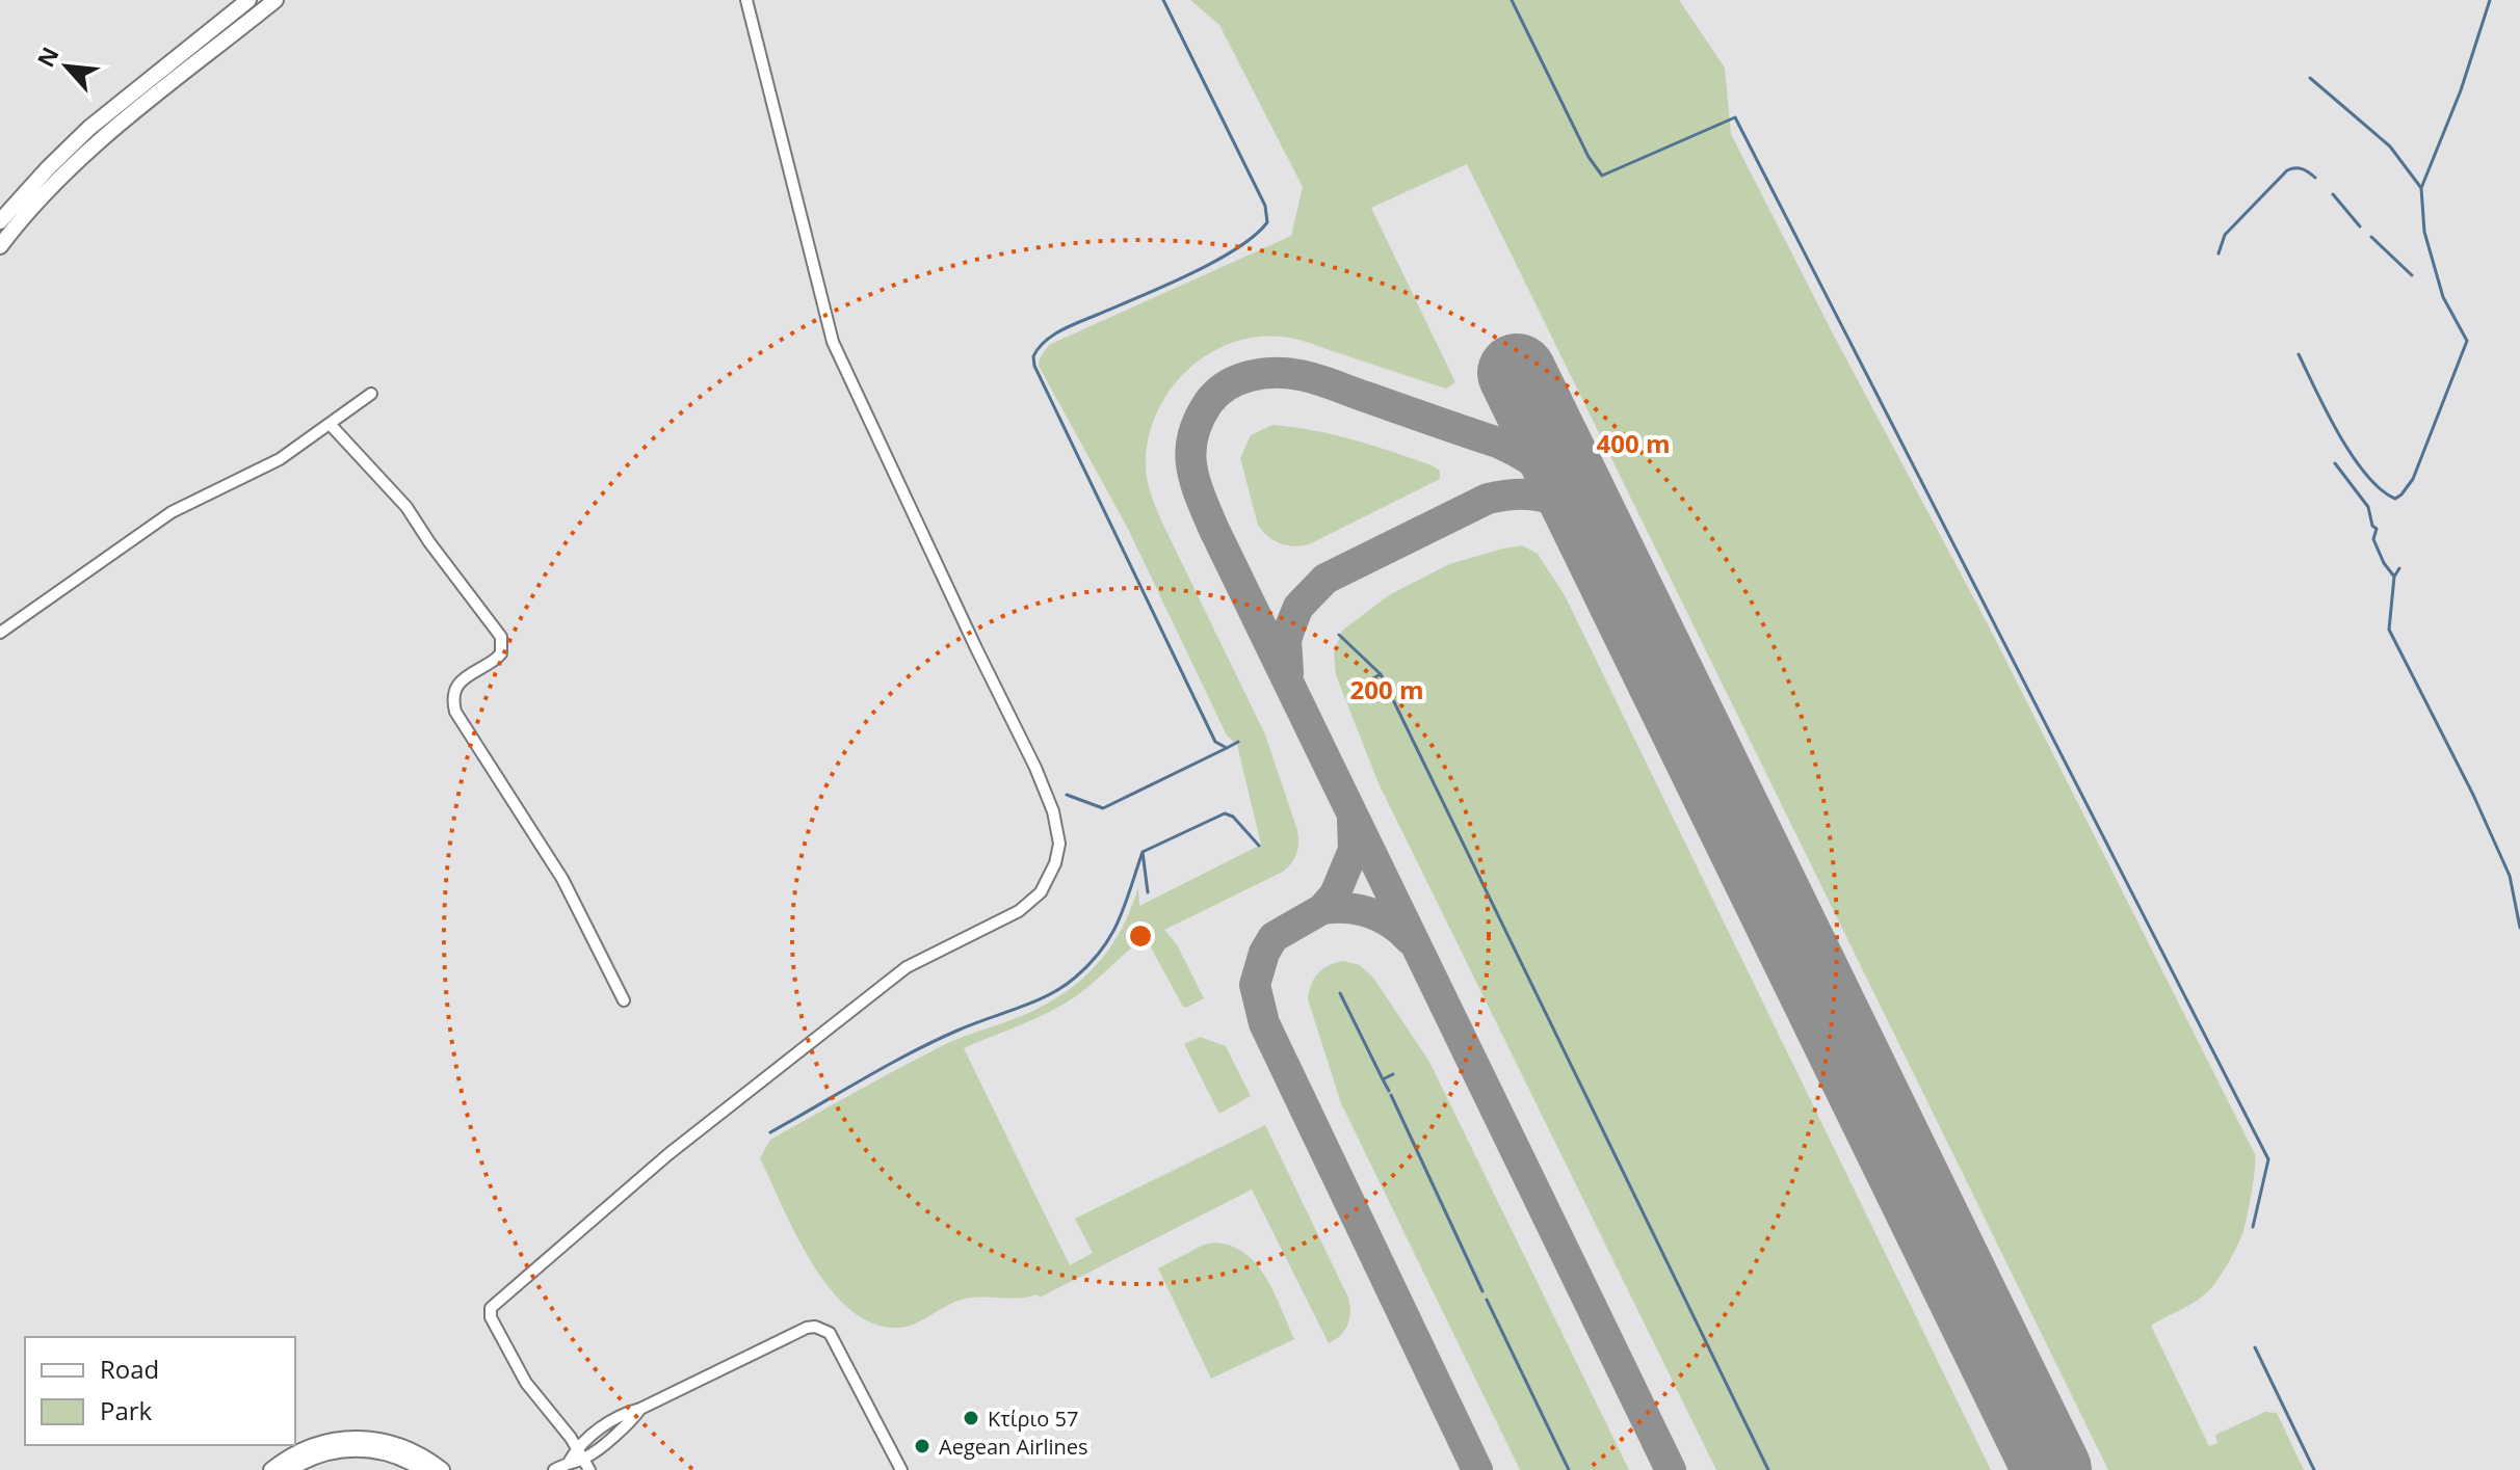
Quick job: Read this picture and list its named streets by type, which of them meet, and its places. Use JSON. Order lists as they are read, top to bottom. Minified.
{"places":["Κτίριο 57","Aegean Airlines"],"legend":["Road","Park"],"north":"top left","rings":["400 m","200 m"]}
